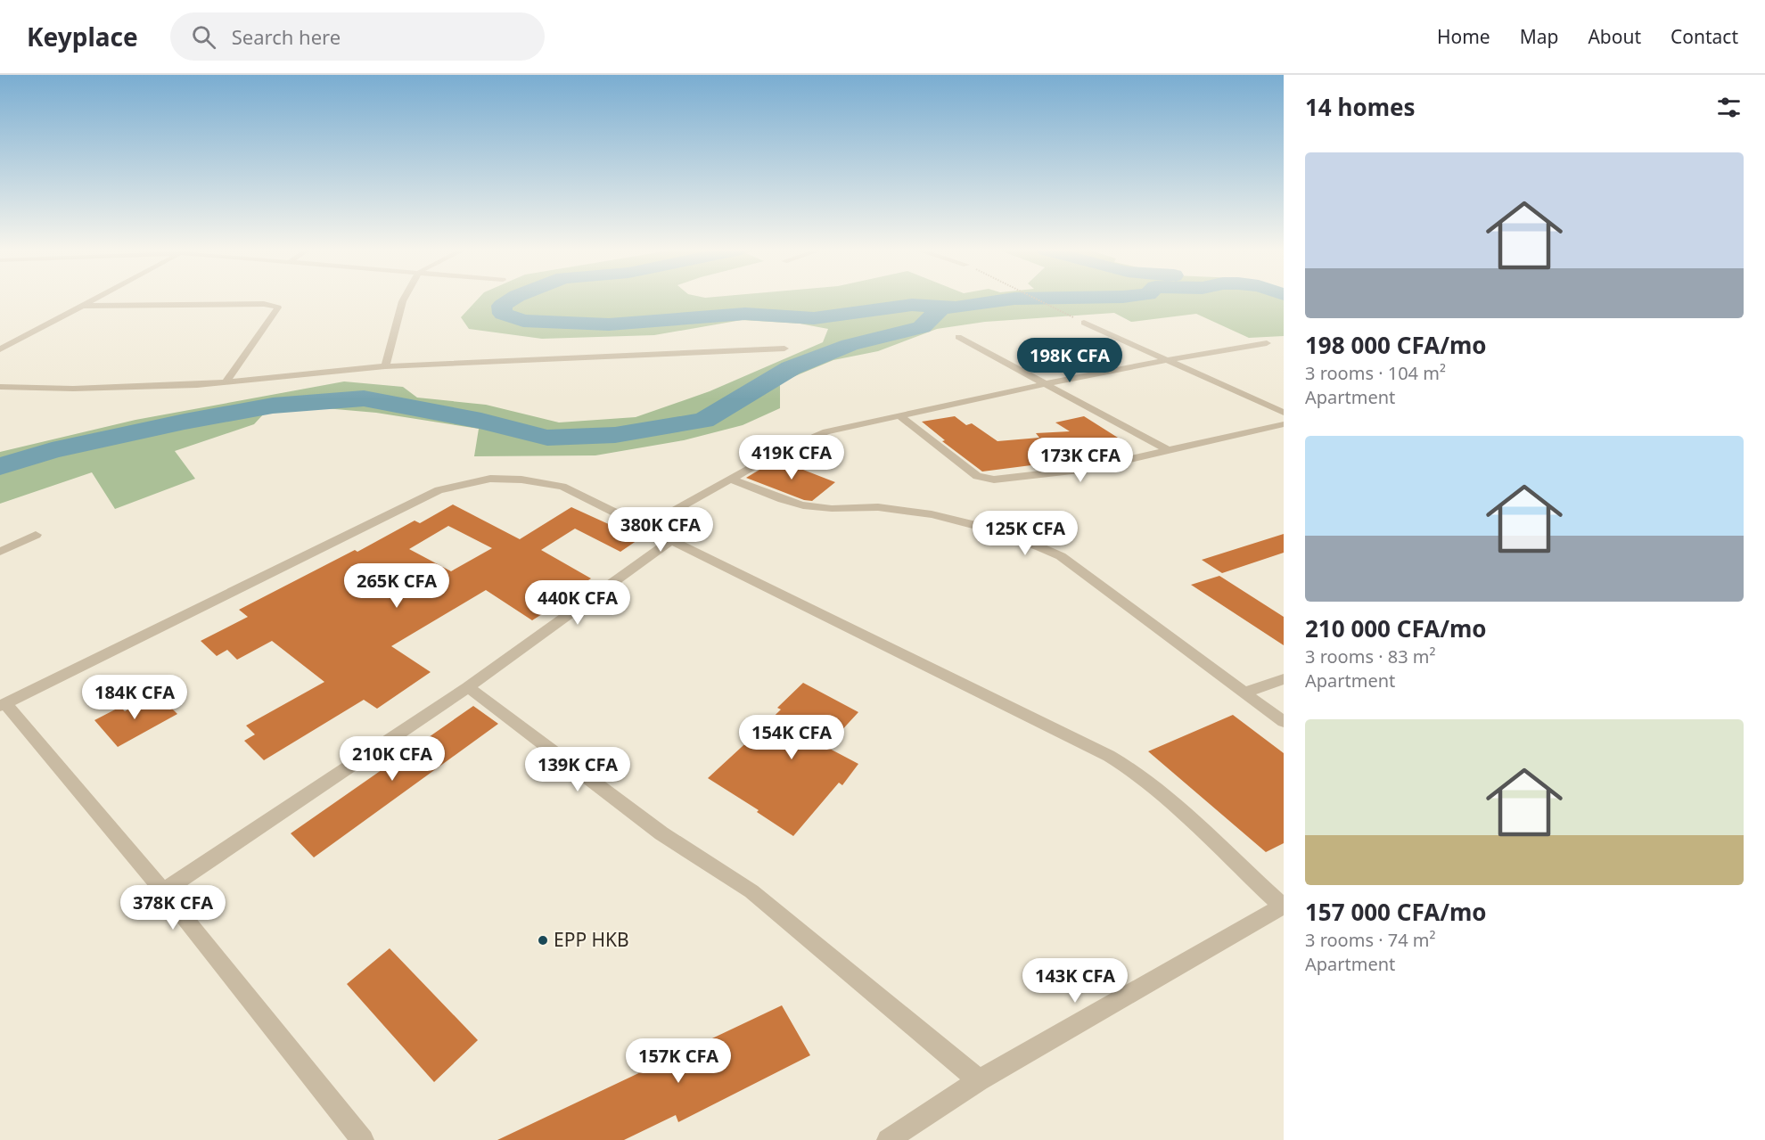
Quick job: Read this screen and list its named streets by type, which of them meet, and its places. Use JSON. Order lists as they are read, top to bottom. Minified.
{"places":["EPP HKB"],"page":{"header":"Keyplace","search":"Search here","nav":["Home","Map","About","Contact"],"heading":"14 homes","list":[{"name":"198 000 CFA/mo","note":"3 rooms · 104 m² · Apartment"},{"name":"210 000 CFA/mo","note":"3 rooms · 83 m² · Apartment"},{"name":"157 000 CFA/mo","note":"3 rooms · 74 m² · Apartment"}],"price":["198K CFA","419K CFA","173K CFA","380K CFA","125K CFA","265K CFA","440K CFA","184K CFA","154K CFA","210K CFA","139K CFA","378K CFA","143K CFA","157K CFA"]}}
